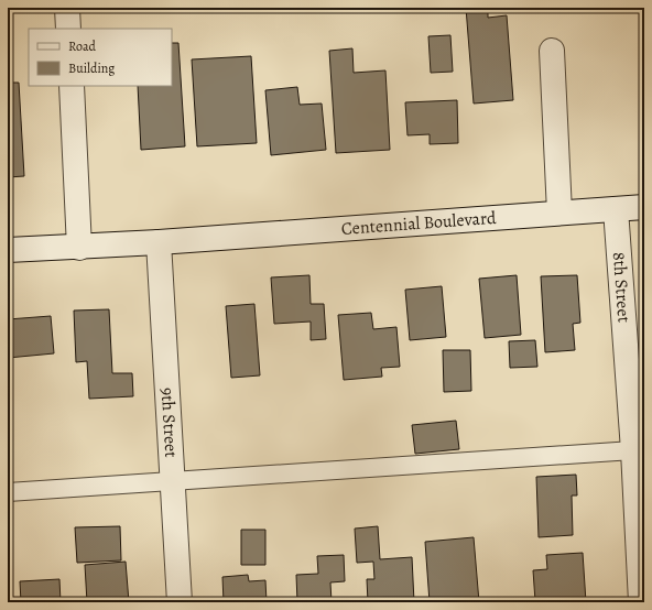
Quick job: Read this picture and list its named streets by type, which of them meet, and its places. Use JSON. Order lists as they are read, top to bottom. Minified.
{"streets":{"street":["Centennial Boulevard","8th Street","9th Street"]},"crossings":[["Centennial Boulevard","8th Street"],["Centennial Boulevard","9th Street"]],"legend":["Road","Building"]}
